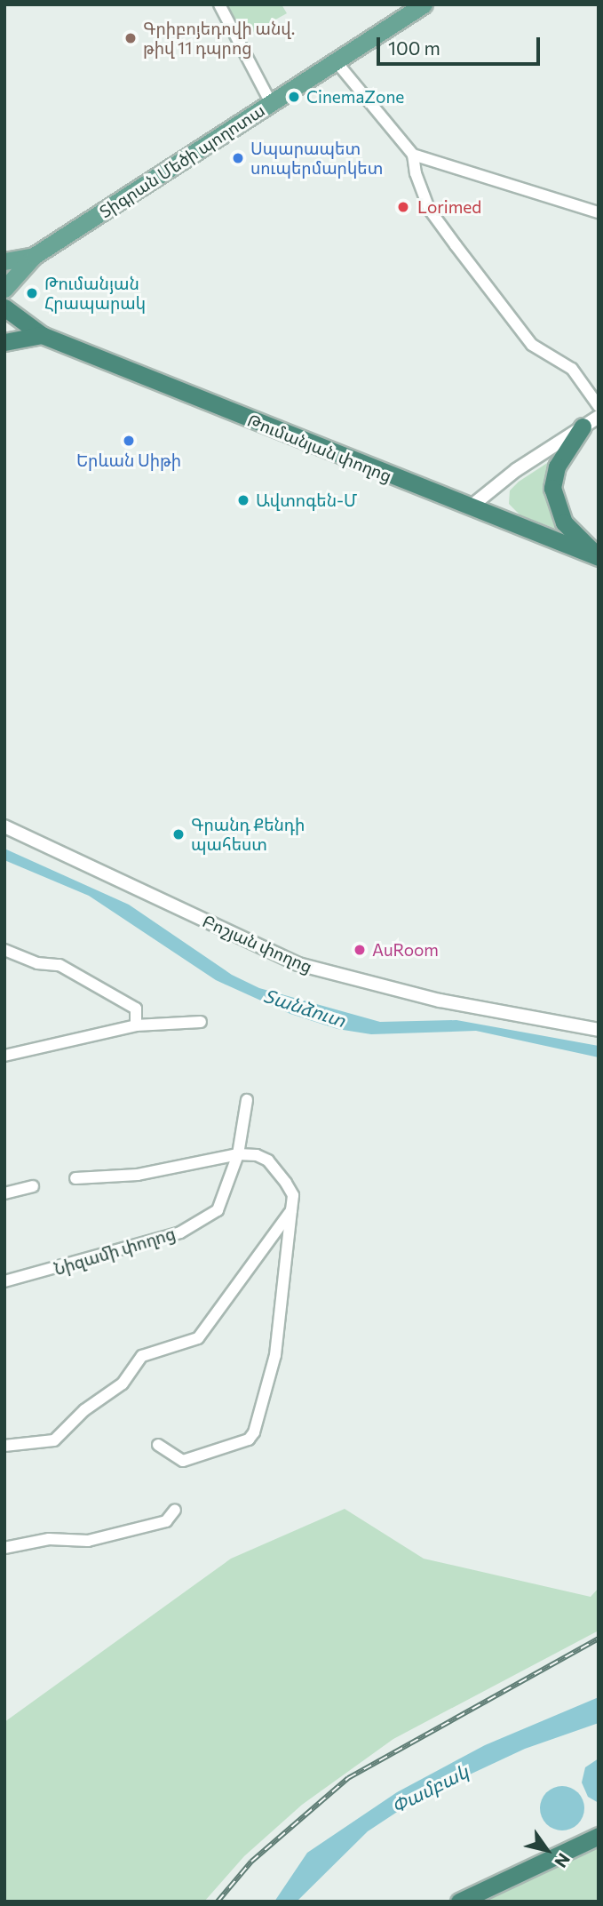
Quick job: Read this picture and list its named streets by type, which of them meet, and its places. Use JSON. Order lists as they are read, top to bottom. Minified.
{"streets":{"highway":["Թումանյան փողոց"],"main road":["Տիգրան Մեծի պողոտա"],"street":["Բոշյան փողոց","Նիզամի փողոց"]},"water":["Տանձուտ","Փամբակ"],"places":["Գրիբոյեդովի անվ. թիվ 11 դպրոց","CinemaZone","Սպարապետ սուպերմարկետ","Lorimed","Թումանյան Հրապարակ","Երևան Սիթի","Ավտոգեն-Մ","Գրանդ Քենդի պահեստ","AuRoom"],"scale_bar":"100 m","north":"bottom right"}
